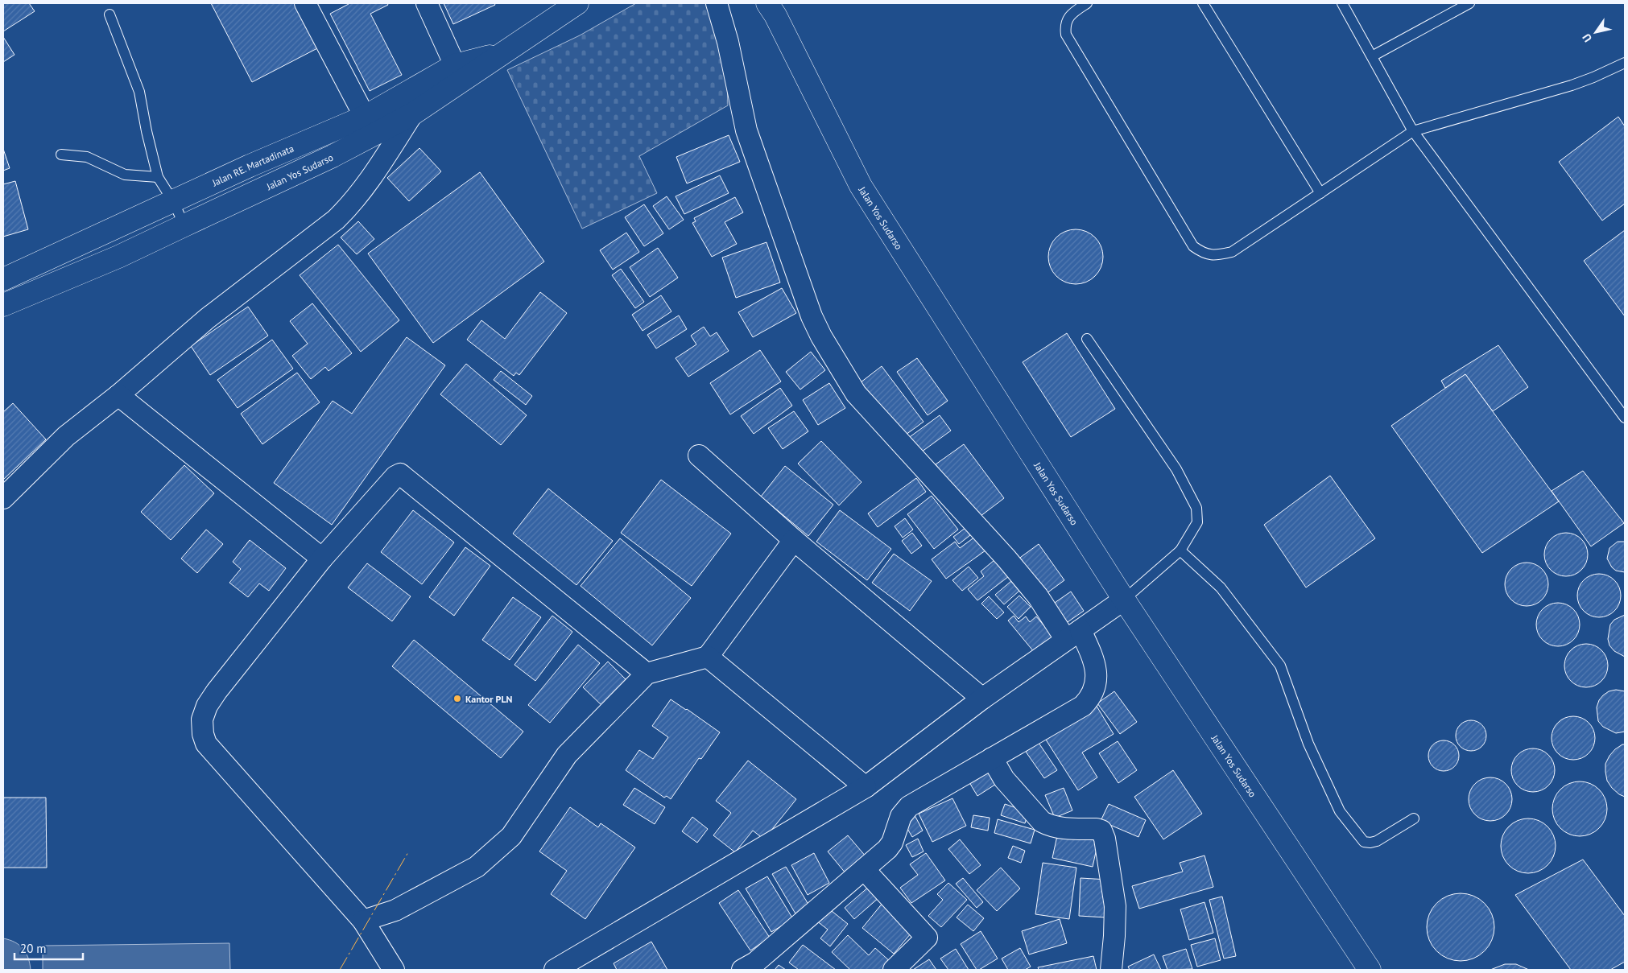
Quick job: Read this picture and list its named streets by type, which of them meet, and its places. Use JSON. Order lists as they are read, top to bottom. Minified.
{"streets":{"highway":["Jalan RE. Martadinata","Jalan Yos Sudarso"]},"crossings":[["Jalan RE. Martadinata","Jalan Yos Sudarso"]],"places":["Kantor PLN"],"scale_bar":"20 m","north":"bottom left"}
